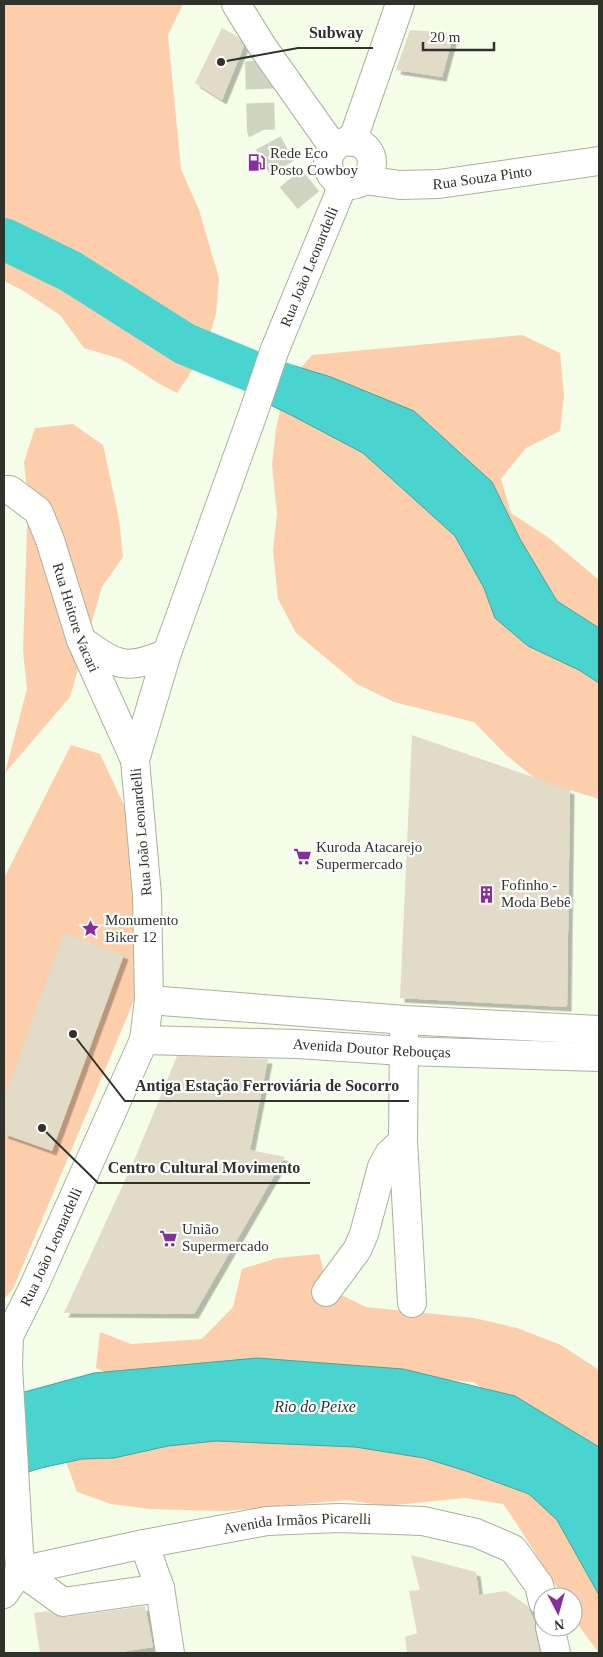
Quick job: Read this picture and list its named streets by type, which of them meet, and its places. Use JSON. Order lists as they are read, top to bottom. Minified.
{"streets":{"street":["Rua Souza Pinto","Rua João Leonardelli","Rua Heitore Vacari","Avenida Doutor Rebouças","Avenida Irmãos Picarelli"]},"crossings":[["Rua Souza Pinto","Rua João Leonardelli"],["Rua João Leonardelli","Rua Heitore Vacari"],["Rua João Leonardelli","Avenida Doutor Rebouças"]],"water":["Rio do Peixe"],"places":{"other":["Subway","Antiga Estação Ferroviária de Socorro","Centro Cultural Movimento"],"fuel station":["Rede Eco Posto Cowboy"],"supermarket":["Kuroda Atacarejo Supermercado","União Supermercado"],"building":["Fofinho - Moda Bebê"],"place":["Monumento Biker 12"]},"scale_bar":"20 m","north":"bottom"}
